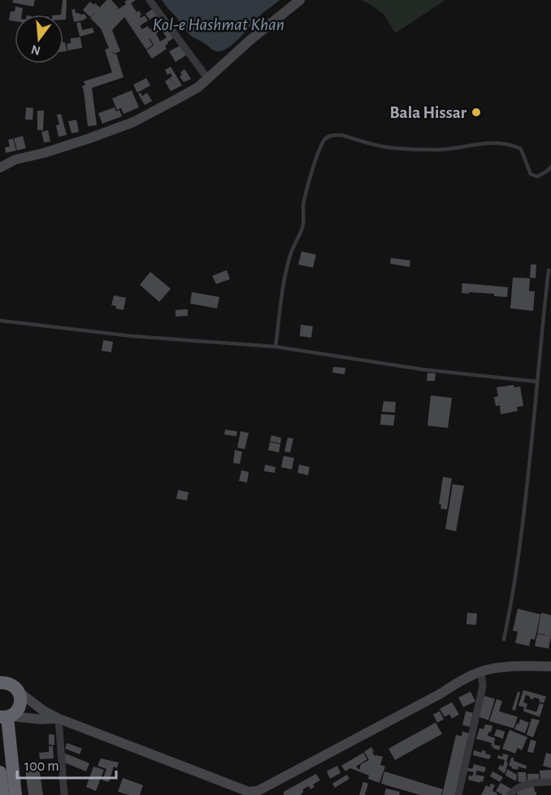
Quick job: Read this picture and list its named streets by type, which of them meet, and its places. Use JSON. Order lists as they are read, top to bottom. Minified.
{"water":["Kol-e Hashmat Khan"],"places":["Bala Hissar"],"scale_bar":"100 m","north":"bottom"}
